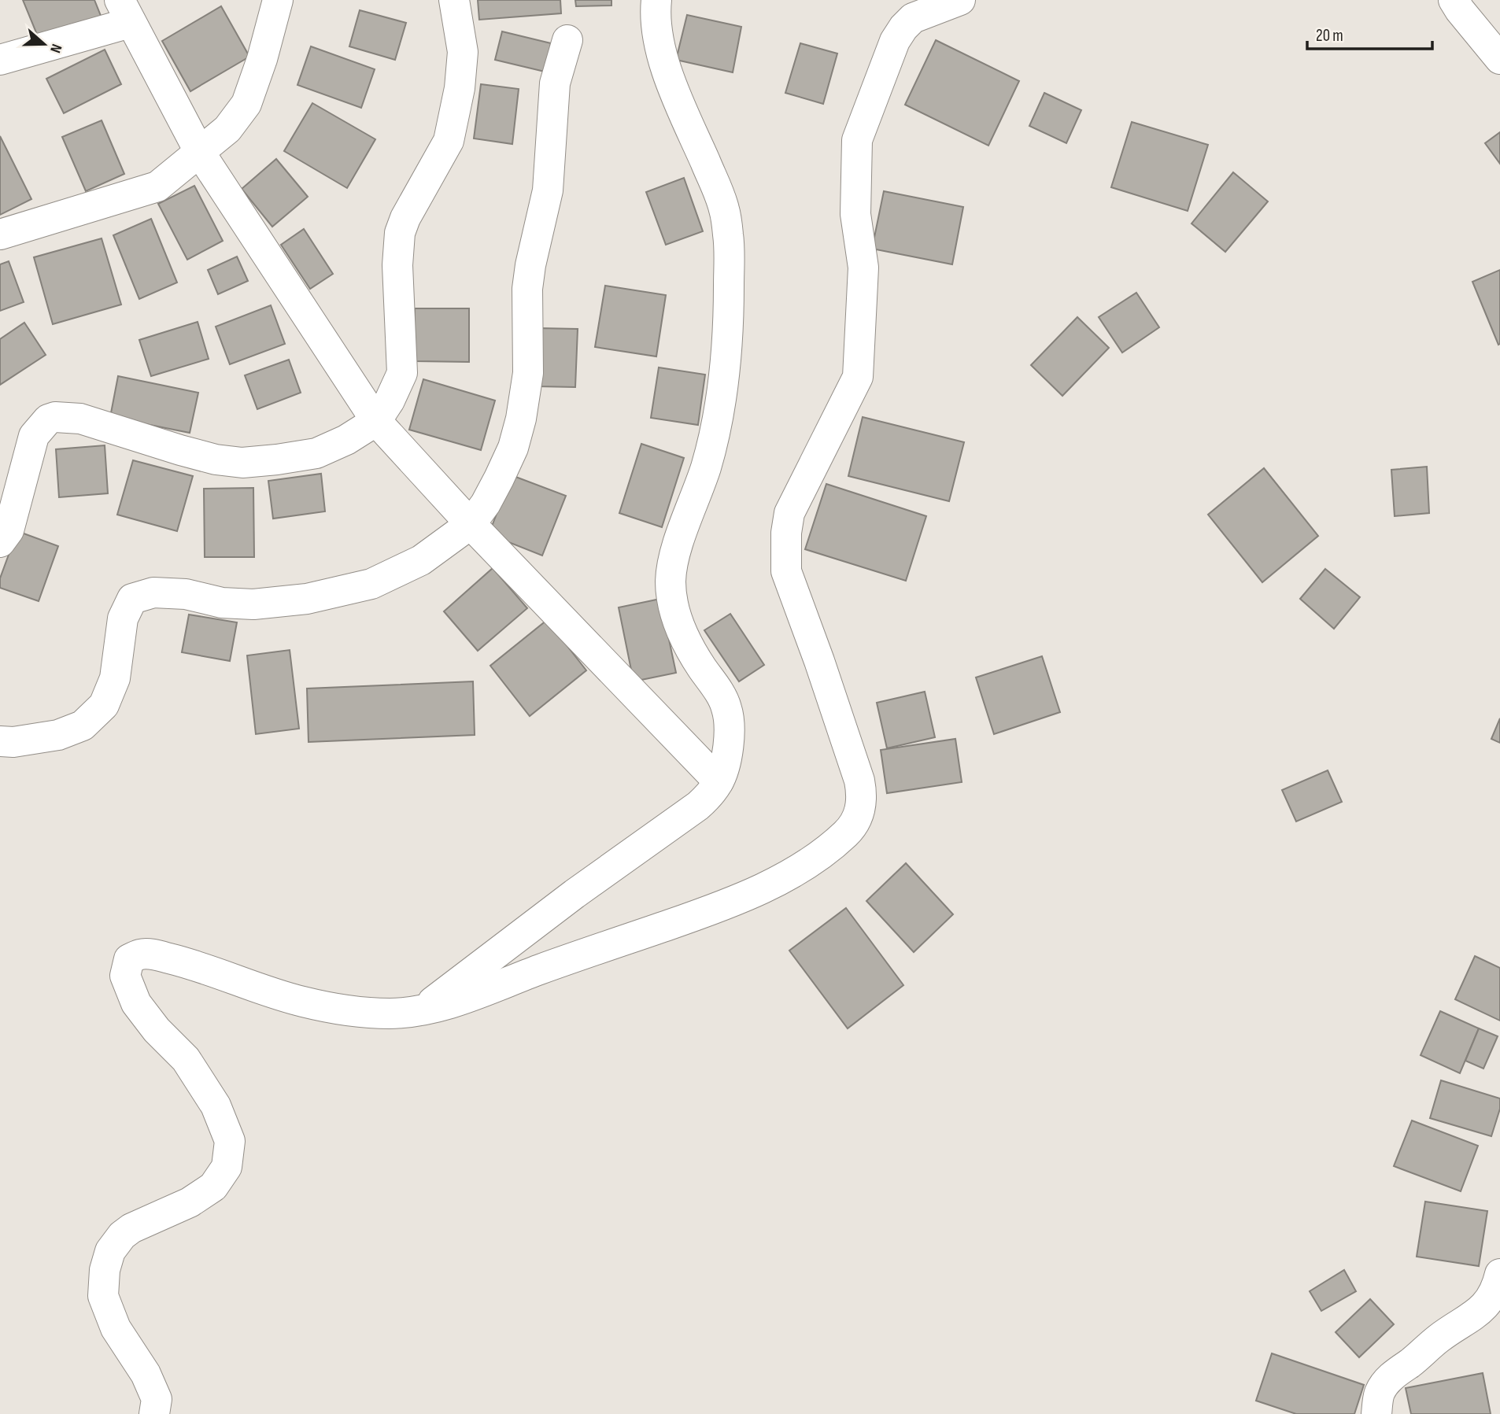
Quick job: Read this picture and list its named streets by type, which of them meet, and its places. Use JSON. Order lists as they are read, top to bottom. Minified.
{"scale_bar":"20 m","north":"right"}
